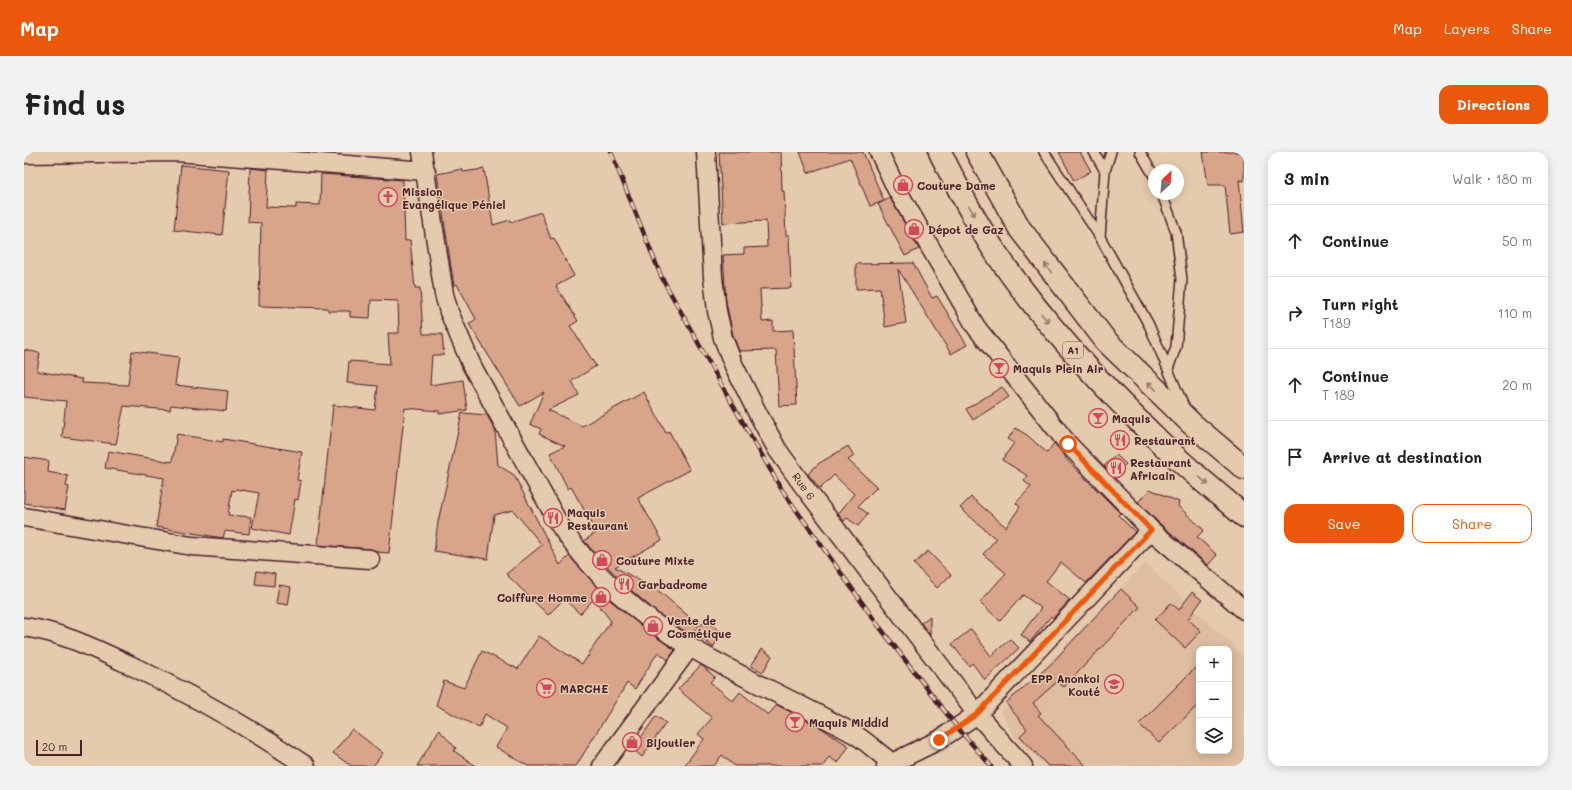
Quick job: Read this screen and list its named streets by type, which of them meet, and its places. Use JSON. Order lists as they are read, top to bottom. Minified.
{"streets":{"main road":["A1"],"street":["Rue 6"]},"places":{"shop":["Couture Dame","Dépot de Gaz","Couture Mixte","Coiffure Homme","Vente de Cosmétique","Bijoutier"],"church":["Mission Evangélique Péniel"],"bar":["Maquis Plein Air","Maquis","Maquis Middid"],"restaurant":["Restaurant","Restaurant Africain","Maquis Restaurant","Garbadrome"],"school or university":["EPP Anonkoi Kouté"],"supermarket":["MARCHE"]},"scale_bar":"20 m","north":"top right","page":{"header":"Map","nav":["Map","Layers","Share"],"buttons":["Directions",["Save","Share"]],"title":"Find us","heading":["3 min","Walk · 180 m"],"list":[["Continue","50 m"],["Turn right","T189","110 m"],["Continue","T 189","20 m"],"Arrive at destination"],"map_buttons":["+","−"],"scale":"20 m"}}
